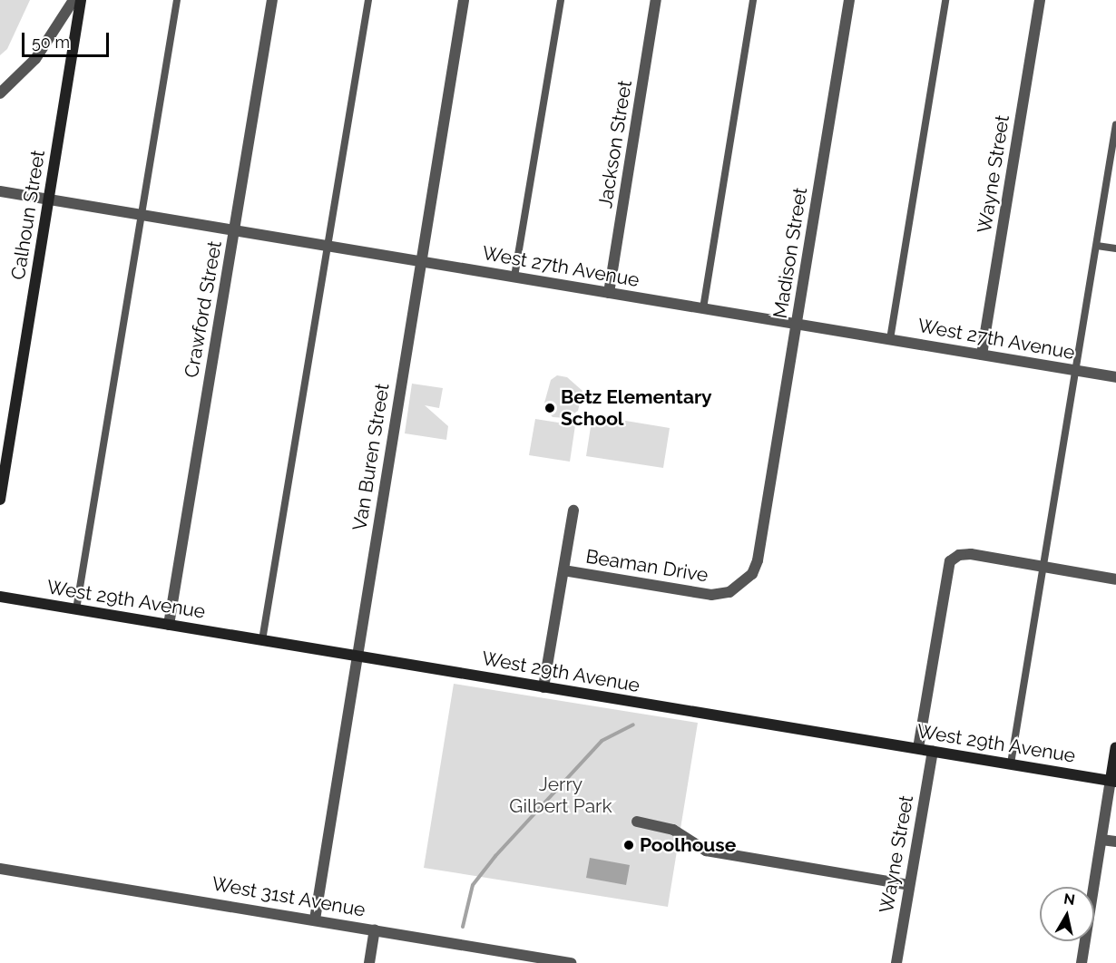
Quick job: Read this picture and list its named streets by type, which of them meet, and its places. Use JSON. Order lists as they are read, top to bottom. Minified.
{"streets":{"street":["Jackson Street","Wayne Street","Calhoun Street","Madison Street","West 27th Avenue","Crawford Street","Van Buren Street","Beaman Drive","West 29th Avenue","West 31st Avenue"]},"crossings":[["Jackson Street","West 27th Avenue"],["Wayne Street","West 27th Avenue"],["Wayne Street","West 29th Avenue"],["Calhoun Street","West 27th Avenue"],["Madison Street","West 27th Avenue"],["Madison Street","Beaman Drive"],["West 27th Avenue","Crawford Street"],["West 27th Avenue","Van Buren Street"],["Crawford Street","West 29th Avenue"],["Van Buren Street","West 29th Avenue"],["Van Buren Street","West 31st Avenue"]],"parks":["Jerry Gilbert Park"],"places":["Betz Elementary School","Poolhouse"],"scale_bar":"50 m","north":"top"}
